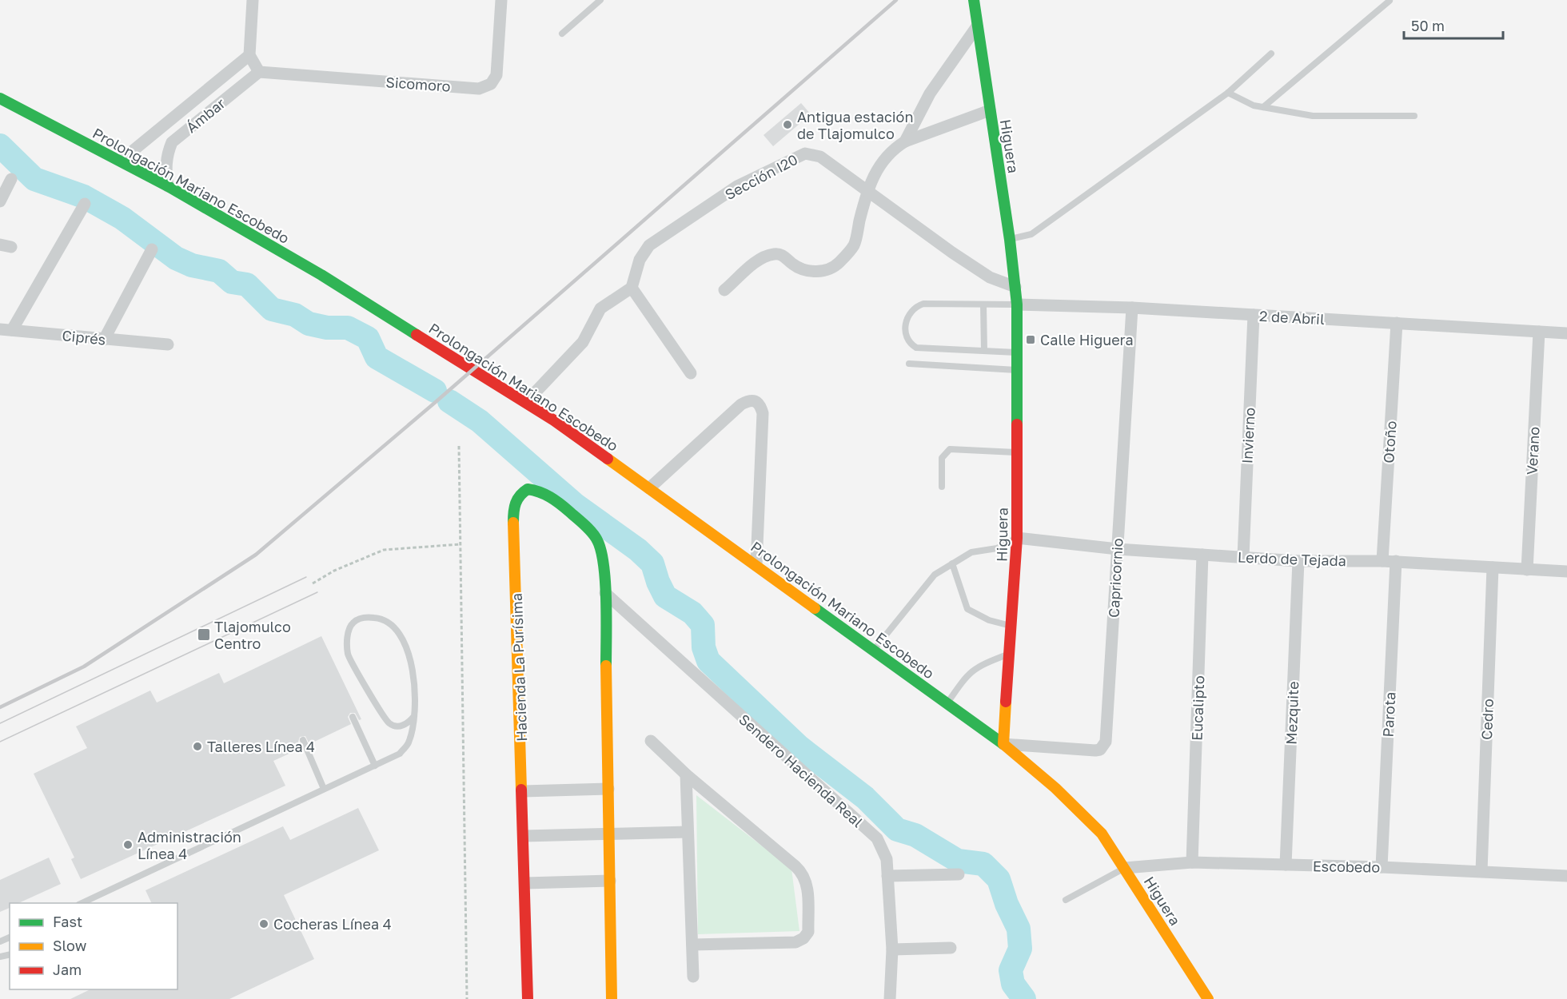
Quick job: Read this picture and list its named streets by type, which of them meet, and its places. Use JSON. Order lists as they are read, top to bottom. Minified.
{"streets":{"street":["Sicomoro","Ámbar","Higuera","Sección I20","Prolongación Mariano Escobedo","2 de Abril","Ciprés","Invierno","Otoño","Verano","Lerdo de Tejada","Capricornio","Hacienda La Purísima","Eucalipto","Mezquite","Parota","Cedro","Sendero Hacienda Real","Escobedo"]},"crossings":[["Sicomoro","Ámbar"],["Ámbar","Prolongación Mariano Escobedo"],["Higuera","Sección I20"],["Higuera","Prolongación Mariano Escobedo"],["Higuera","2 de Abril"],["Higuera","Lerdo de Tejada"],["Higuera","Capricornio"],["Higuera","Escobedo"],["Prolongación Mariano Escobedo","Capricornio"],["2 de Abril","Invierno"],["2 de Abril","Otoño"],["2 de Abril","Verano"],["2 de Abril","Capricornio"],["Invierno","Lerdo de Tejada"],["Otoño","Lerdo de Tejada"],["Verano","Lerdo de Tejada"],["Lerdo de Tejada","Capricornio"],["Lerdo de Tejada","Eucalipto"],["Lerdo de Tejada","Mezquite"],["Lerdo de Tejada","Parota"],["Lerdo de Tejada","Cedro"],["Hacienda La Purísima","Sendero Hacienda Real"],["Eucalipto","Escobedo"],["Mezquite","Escobedo"],["Parota","Escobedo"],["Cedro","Escobedo"]],"places":{"other":["Antigua estación de Tlajomulco","Talleres Línea 4","Administración Línea 4","Cocheras Línea 4"],"transit":["Calle Higuera","Tlajomulco Centro"]},"legend":["Fast","Slow","Jam"],"scale_bar":"50 m"}
